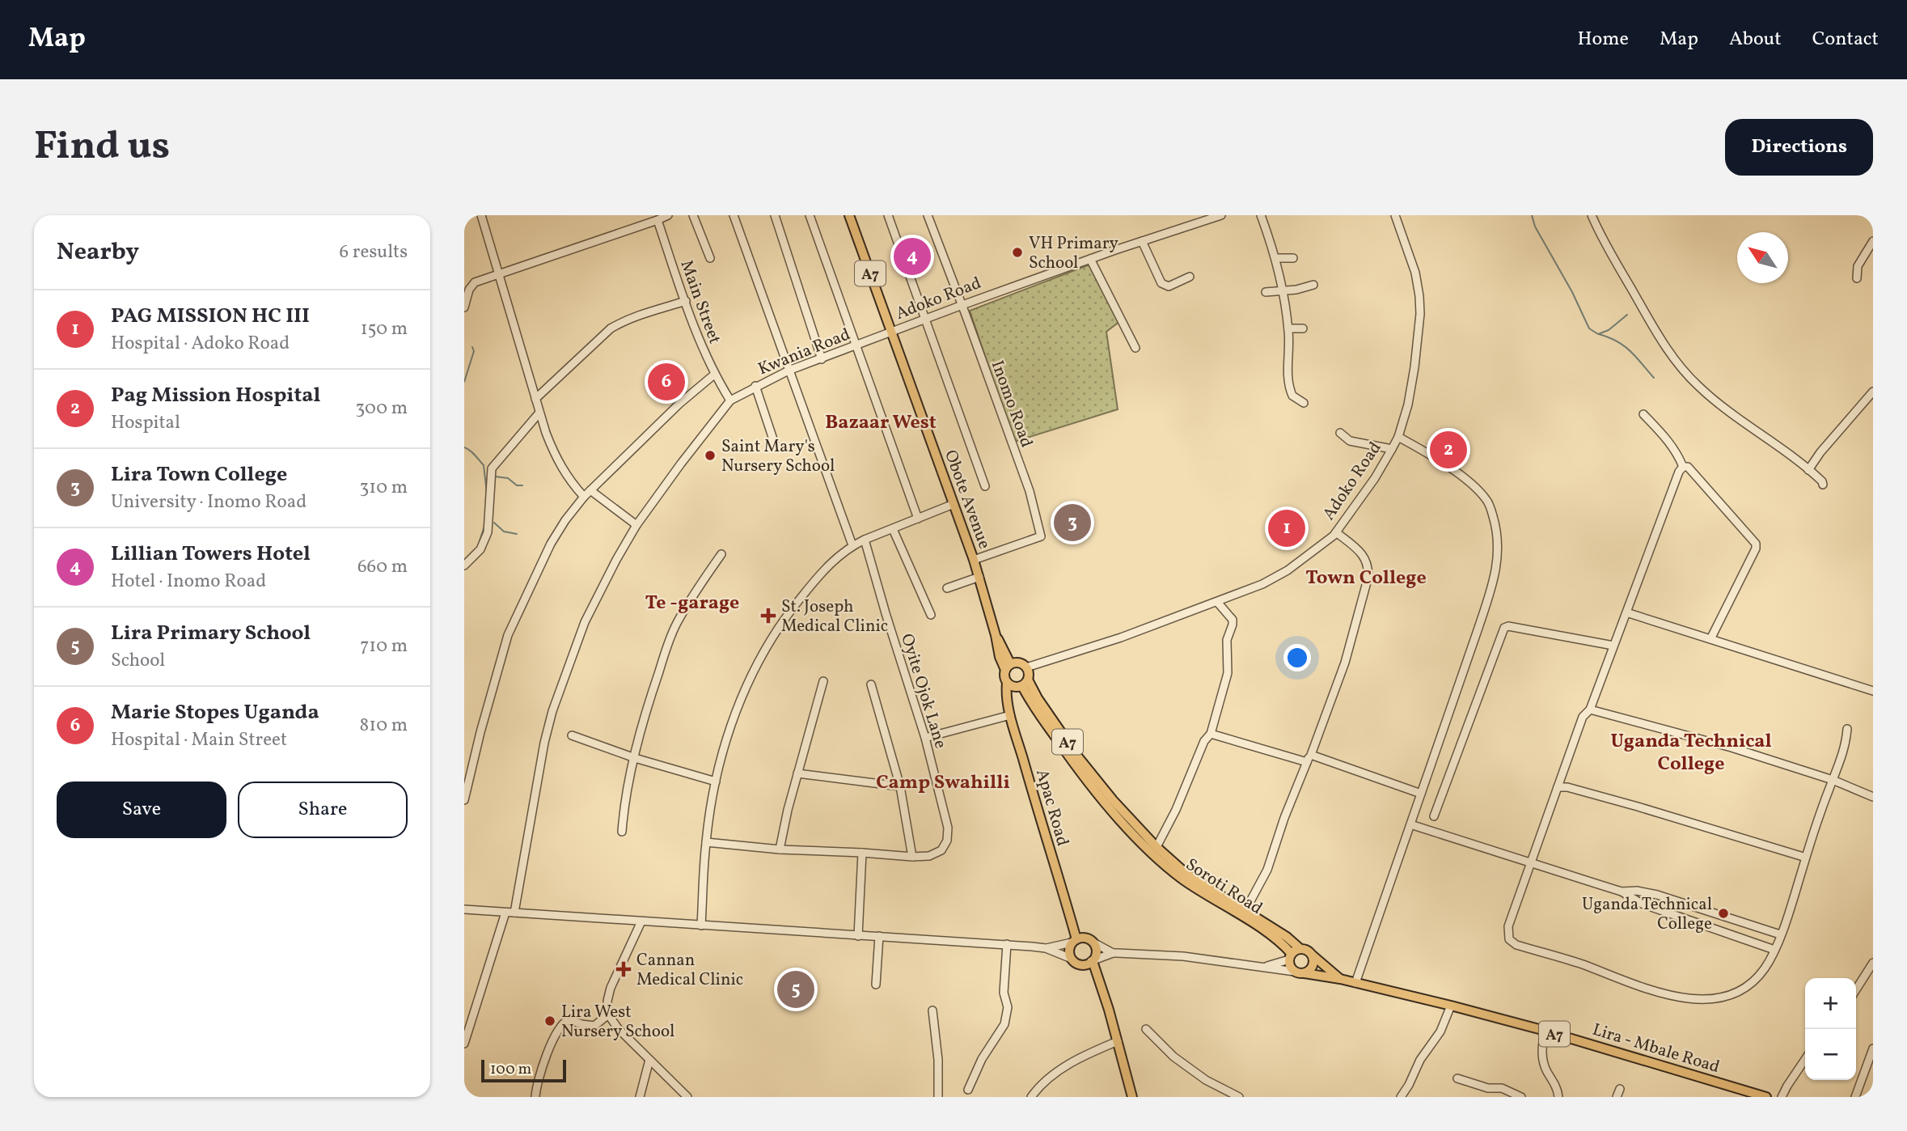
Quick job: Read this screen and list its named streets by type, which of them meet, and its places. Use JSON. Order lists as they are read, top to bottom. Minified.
{"streets":{"main road":["A7","Obote Avenue","Apac Road","Soroti Road","Lira - Mbale Road"],"street":["Adoko Road","Main Street","Kwania Road","Inomo Road","Oyite Ojok Lane"]},"crossings":[["A7","Adoko Road"],["A7","Obote Avenue"],["A7","Apac Road"],["A7","Soroti Road"],["A7","Lira - Mbale Road"],["Adoko Road","Kwania Road"],["Adoko Road","Inomo Road"],["Adoko Road","Obote Avenue"],["Adoko Road","Apac Road"],["Main Street","Kwania Road"],["Kwania Road","Obote Avenue"],["Inomo Road","Obote Avenue"],["Obote Avenue","Apac Road"]],"districts":["Bazaar West","Town College","Te -garage","Uganda Technical College","Camp Swahilli"],"places":{"other":["VH Primary School","Saint Mary's Nursery School","Uganda Technical College","Lira West Nursery School"],"health":["St. Joseph Medical Clinic","Cannan Medical Clinic"]},"scale_bar":"100 m","north":"top left","page":{"header":"Map","nav":["Home","Map","About","Contact"],"buttons":["Directions",["Save","Share"]],"title":"Find us","heading":["Nearby","6 results"],"pins":["4","6","2","3","1","5"],"list":[{"mark":"1","name":"PAG MISSION HC III","note":"Hospital · Adoko Road","value":"150 m"},{"mark":"2","name":"Pag Mission Hospital","note":"Hospital","value":"300 m"},{"mark":"3","name":"Lira Town College","note":"University · Inomo Road","value":"310 m"},{"mark":"4","name":"Lillian Towers Hotel","note":"Hotel · Inomo Road","value":"660 m"},{"mark":"5","name":"Lira Primary School","note":"School","value":"710 m"},{"mark":"6","name":"Marie Stopes Uganda","note":"Hospital · Main Street","value":"810 m"}],"map_buttons":["+","−"],"scale":"100 m"}}
